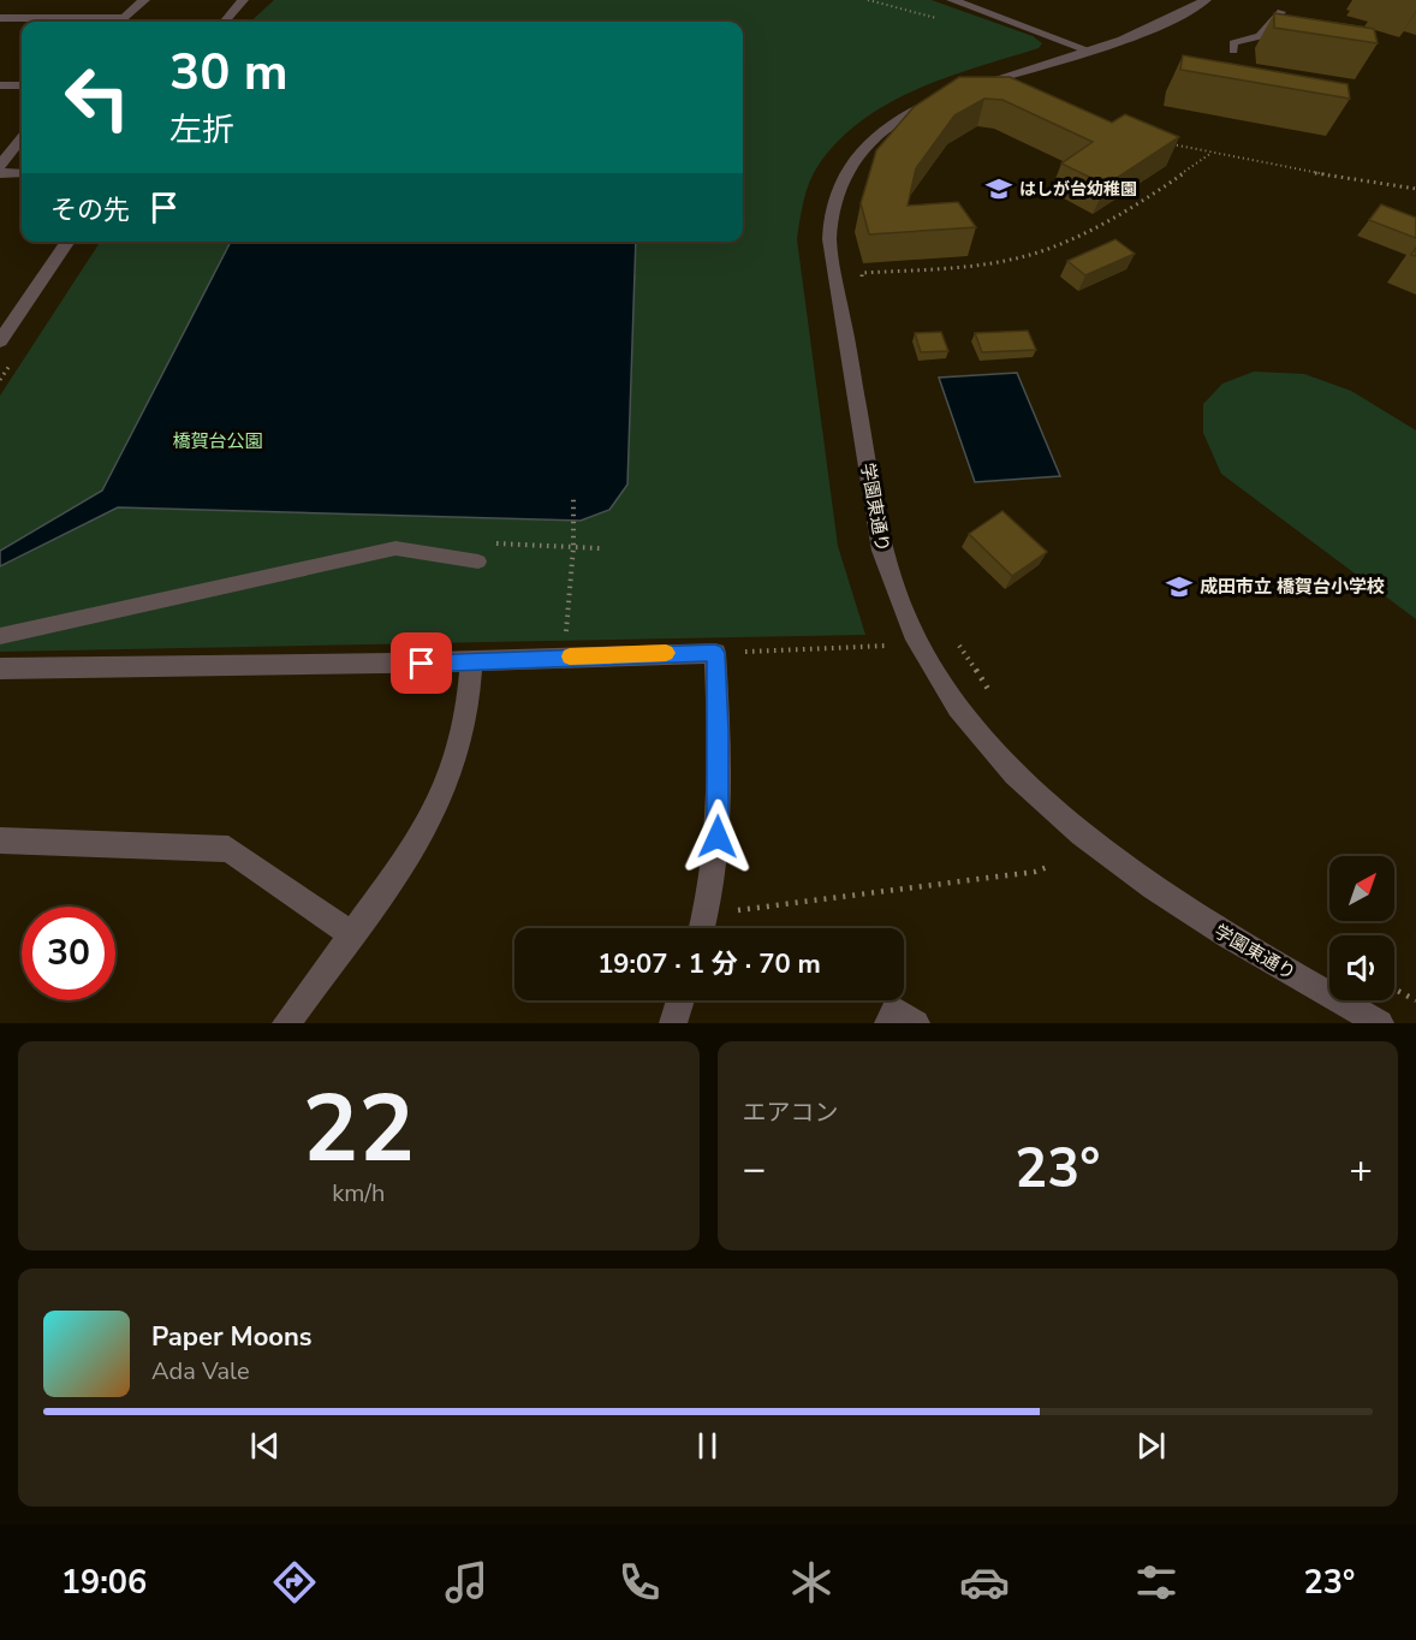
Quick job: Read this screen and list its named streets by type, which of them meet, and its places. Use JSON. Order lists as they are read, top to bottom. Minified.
{"streets":{"street":["学園東通り"]},"parks":["橋賀台公園"],"places":{"school or university":["はしが台幼稚園","成田市立 橋賀台小学校"]},"north":"top right","page":{"turn":["30 m","左折"],"then":"その先","limit":"30","trip":"19:07 · 1 分 · 70 m","tile":[["22","km/h"],"エアコン"],"heat":["−","23°","+"],"song":["Paper Moons","Ada Vale"],"tabs":["19:06","23°"]}}
